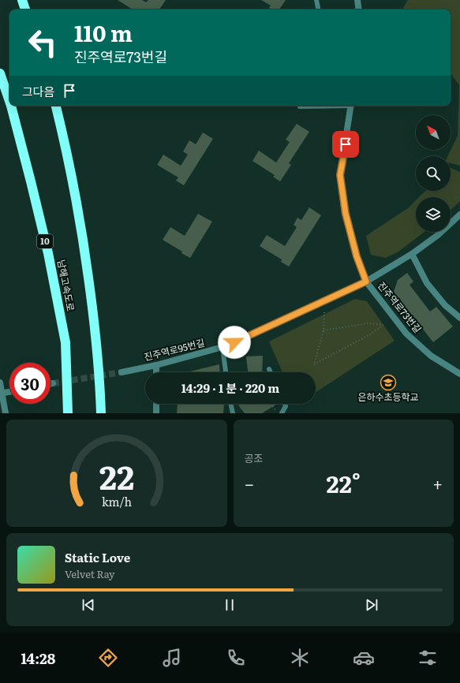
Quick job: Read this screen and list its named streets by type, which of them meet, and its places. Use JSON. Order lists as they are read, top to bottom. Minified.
{"streets":{"highway":["10","남해고속도로"],"street":["진주역로73번길","진주역로95번길"]},"crossings":[["진주역로73번길","진주역로95번길"]],"places":{"school or university":["은하수초등학교"]},"north":"top left","page":{"turn":["110 m","진주역로73번길"],"then":"그다음","limit":"30","trip":"14:29 · 1 분 · 220 m","tile":"공조","heat":["−","22°","+"],"song":["Static Love","Velvet Ray"],"tabs":"14:28","gauge":["22","km/h"]}}
